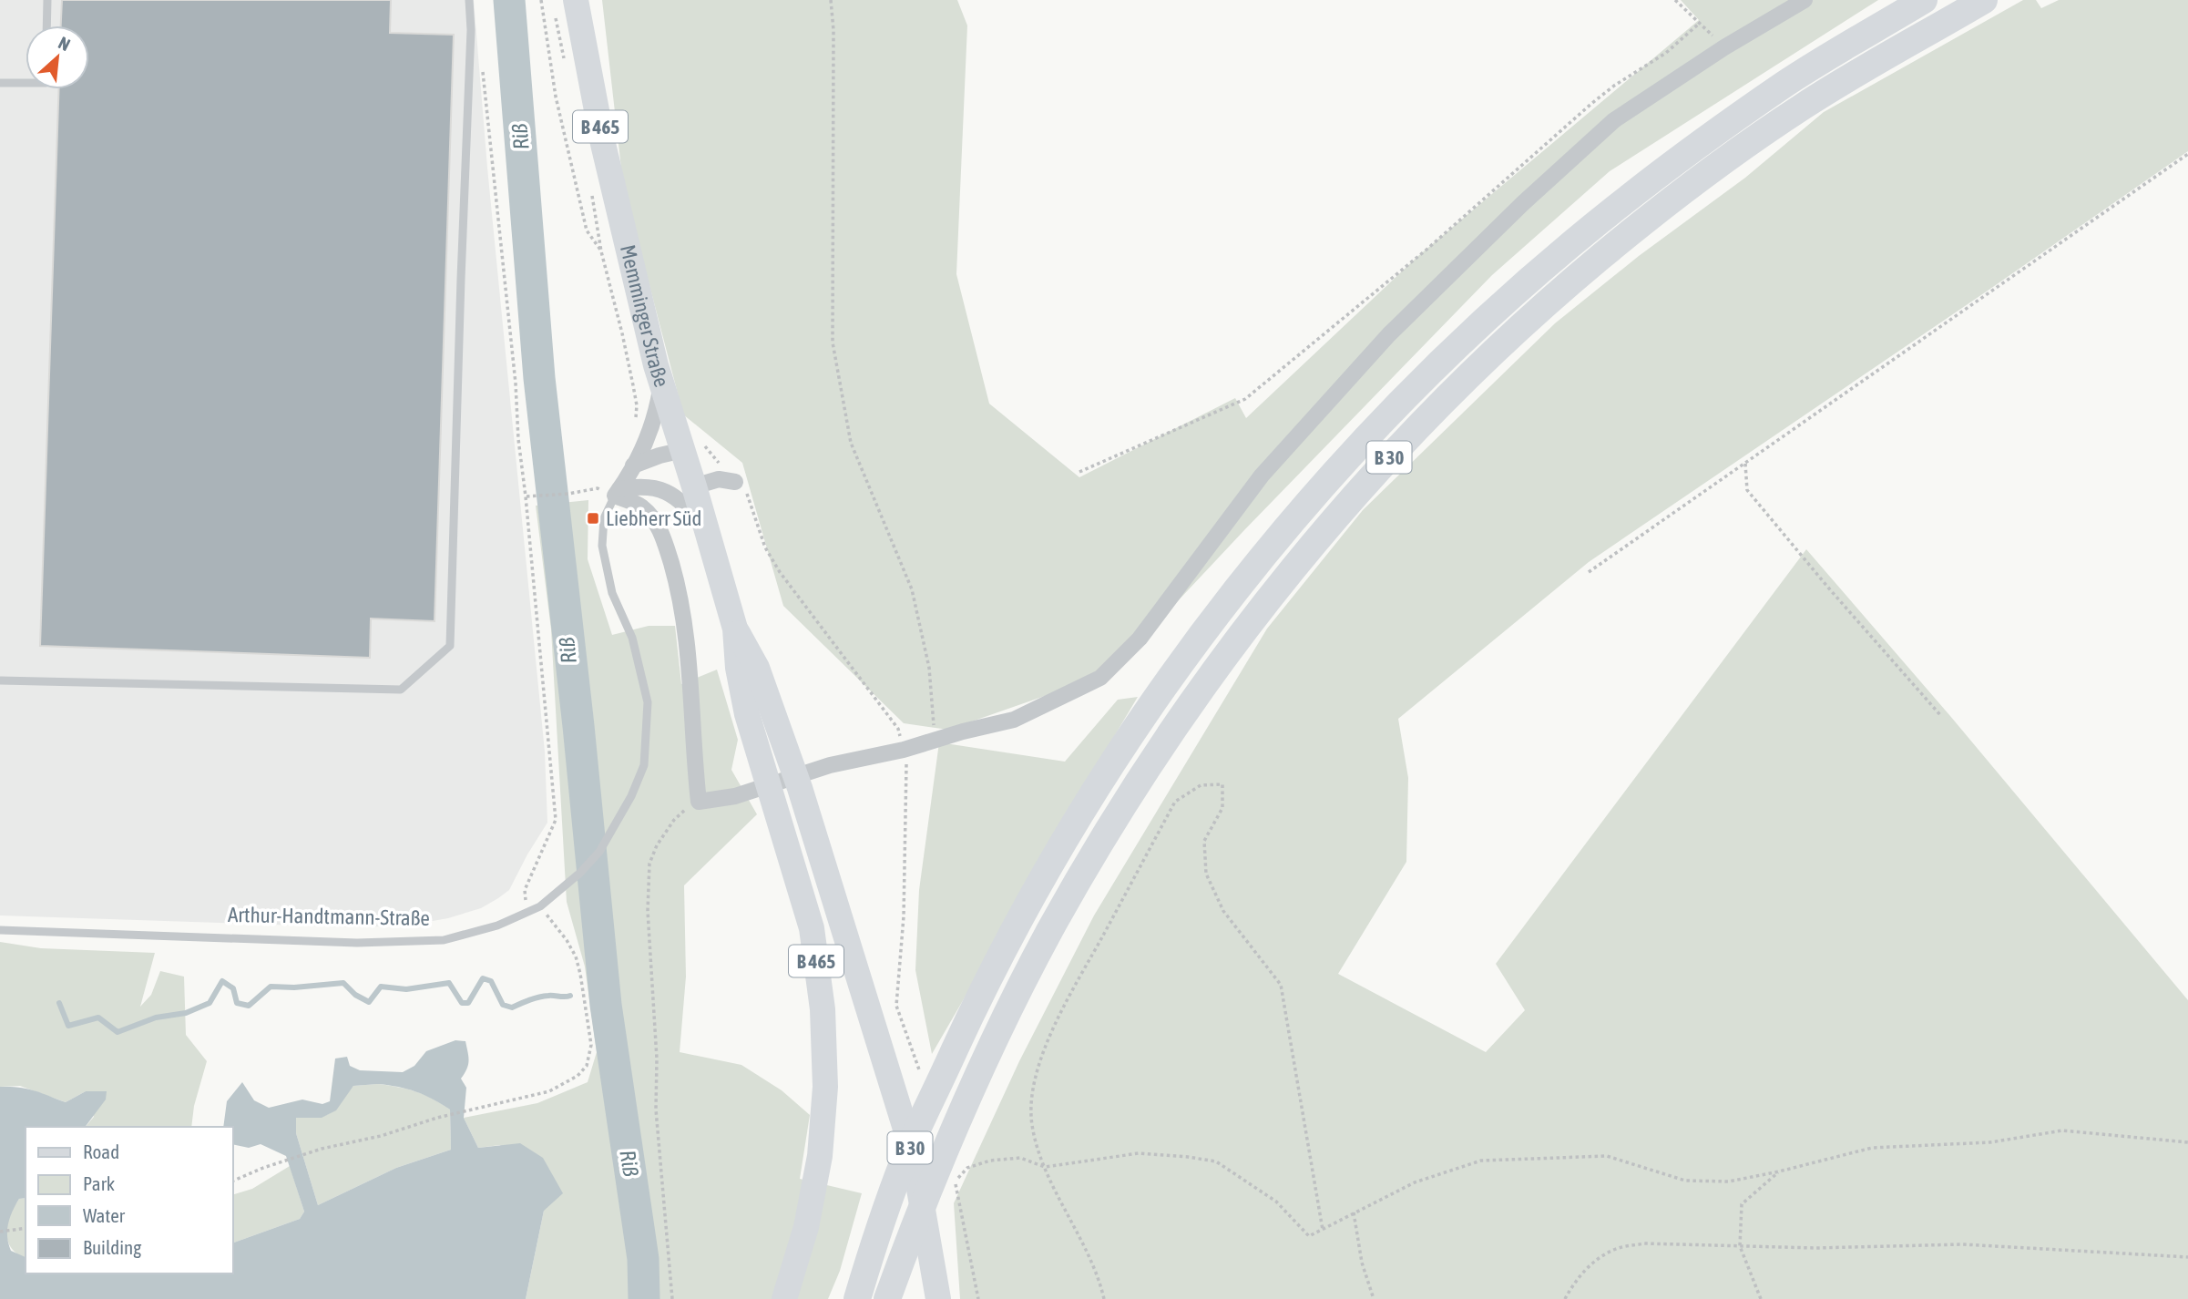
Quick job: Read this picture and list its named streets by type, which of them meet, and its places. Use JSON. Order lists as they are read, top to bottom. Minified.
{"streets":{"highway":["B 30"],"main road":["B 465","Memminger Straße"],"street":["Arthur-Handtmann-Straße"]},"crossings":[["B 465","Memminger Straße"],["Memminger Straße","Arthur-Handtmann-Straße"]],"water":["Riß"],"places":{"transit":["Liebherr Süd"]},"legend":["Road","Park","Water","Building"],"north":"top right"}
